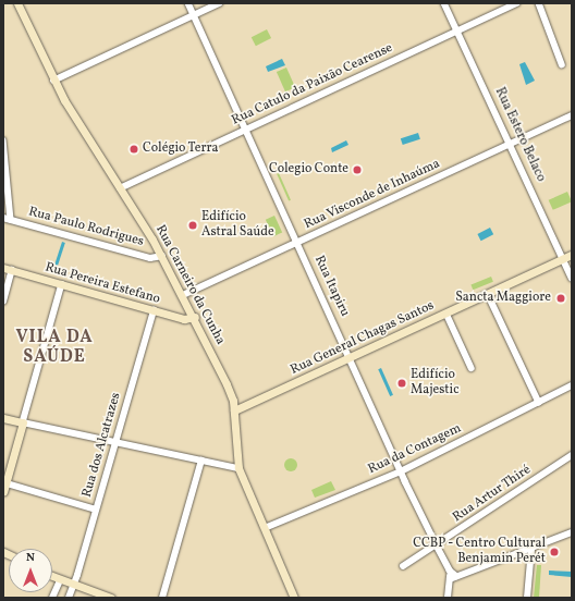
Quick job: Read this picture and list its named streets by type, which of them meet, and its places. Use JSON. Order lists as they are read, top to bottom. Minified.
{"streets":{"street":["Rua Catulo da Paixão Cearense","Rua Estero Belaco","Rua Visconde de Inhaúma","Rua Paulo Rodrigues","Rua Pereira Estefano","Rua Carneiro da Cunha","Rua Itapiru","Rua General Chagas Santos","Rua dos Alcatrazes","Rua da Contagem","Rua Artur Thiré"]},"crossings":[["Rua Catulo da Paixão Cearense","Rua Estero Belaco"],["Rua Catulo da Paixão Cearense","Rua Carneiro da Cunha"],["Rua Catulo da Paixão Cearense","Rua Itapiru"],["Rua Estero Belaco","Rua Visconde de Inhaúma"],["Rua Estero Belaco","Rua General Chagas Santos"],["Rua Visconde de Inhaúma","Rua Carneiro da Cunha"],["Rua Visconde de Inhaúma","Rua Itapiru"],["Rua Paulo Rodrigues","Rua Carneiro da Cunha"],["Rua Pereira Estefano","Rua Carneiro da Cunha"],["Rua Pereira Estefano","Rua dos Alcatrazes"],["Rua Carneiro da Cunha","Rua General Chagas Santos"],["Rua Carneiro da Cunha","Rua da Contagem"],["Rua Itapiru","Rua General Chagas Santos"],["Rua Itapiru","Rua da Contagem"],["Rua Itapiru","Rua Artur Thiré"]],"districts":["VILA DA SAÚDE"],"places":["Colégio Terra","Colegio Conte","Edifício Astral Saúde","Sancta Maggiore","Edifício Majestic","CCBP - Centro Cultural Benjamin Perét"],"north":"top"}
